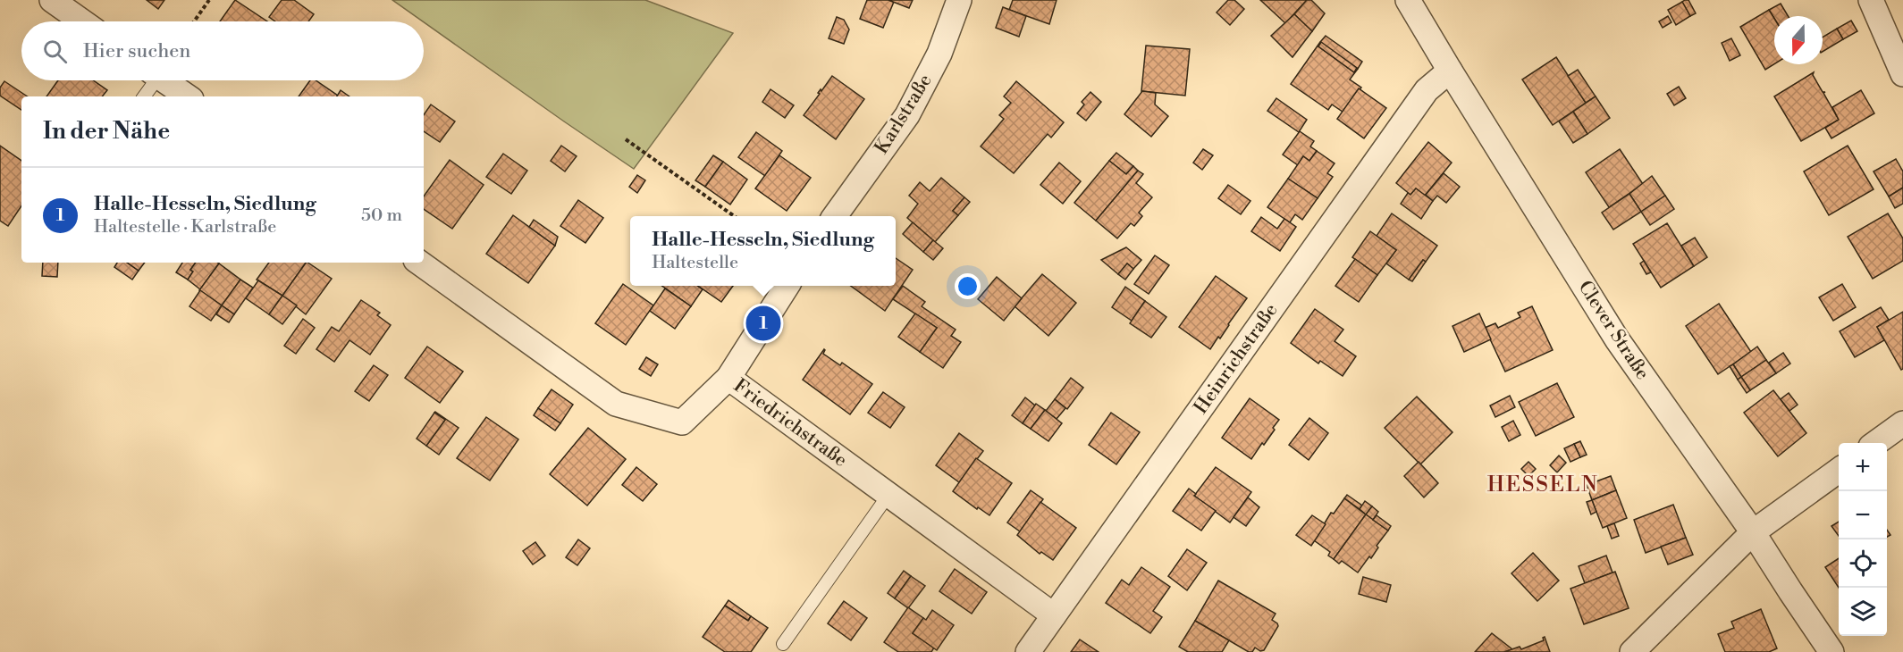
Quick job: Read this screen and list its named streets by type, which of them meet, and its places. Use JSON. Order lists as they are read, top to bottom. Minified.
{"streets":{"street":["Karlstraße","Clever Straße","Heinrichstraße","Friedrichstraße"]},"crossings":[["Clever Straße","Heinrichstraße"],["Heinrichstraße","Friedrichstraße"]],"districts":["HESSELN"],"north":"bottom","page":{"search":"Hier suchen","heading":"In der Nähe","list":[{"mark":"1","name":"Halle-Hesseln, Siedlung","note":"Haltestelle · Karlstraße","value":"50 m"}],"popup":["Halle-Hesseln, Siedlung","Haltestelle"],"pins":"1","map_buttons":["+","−"]}}
